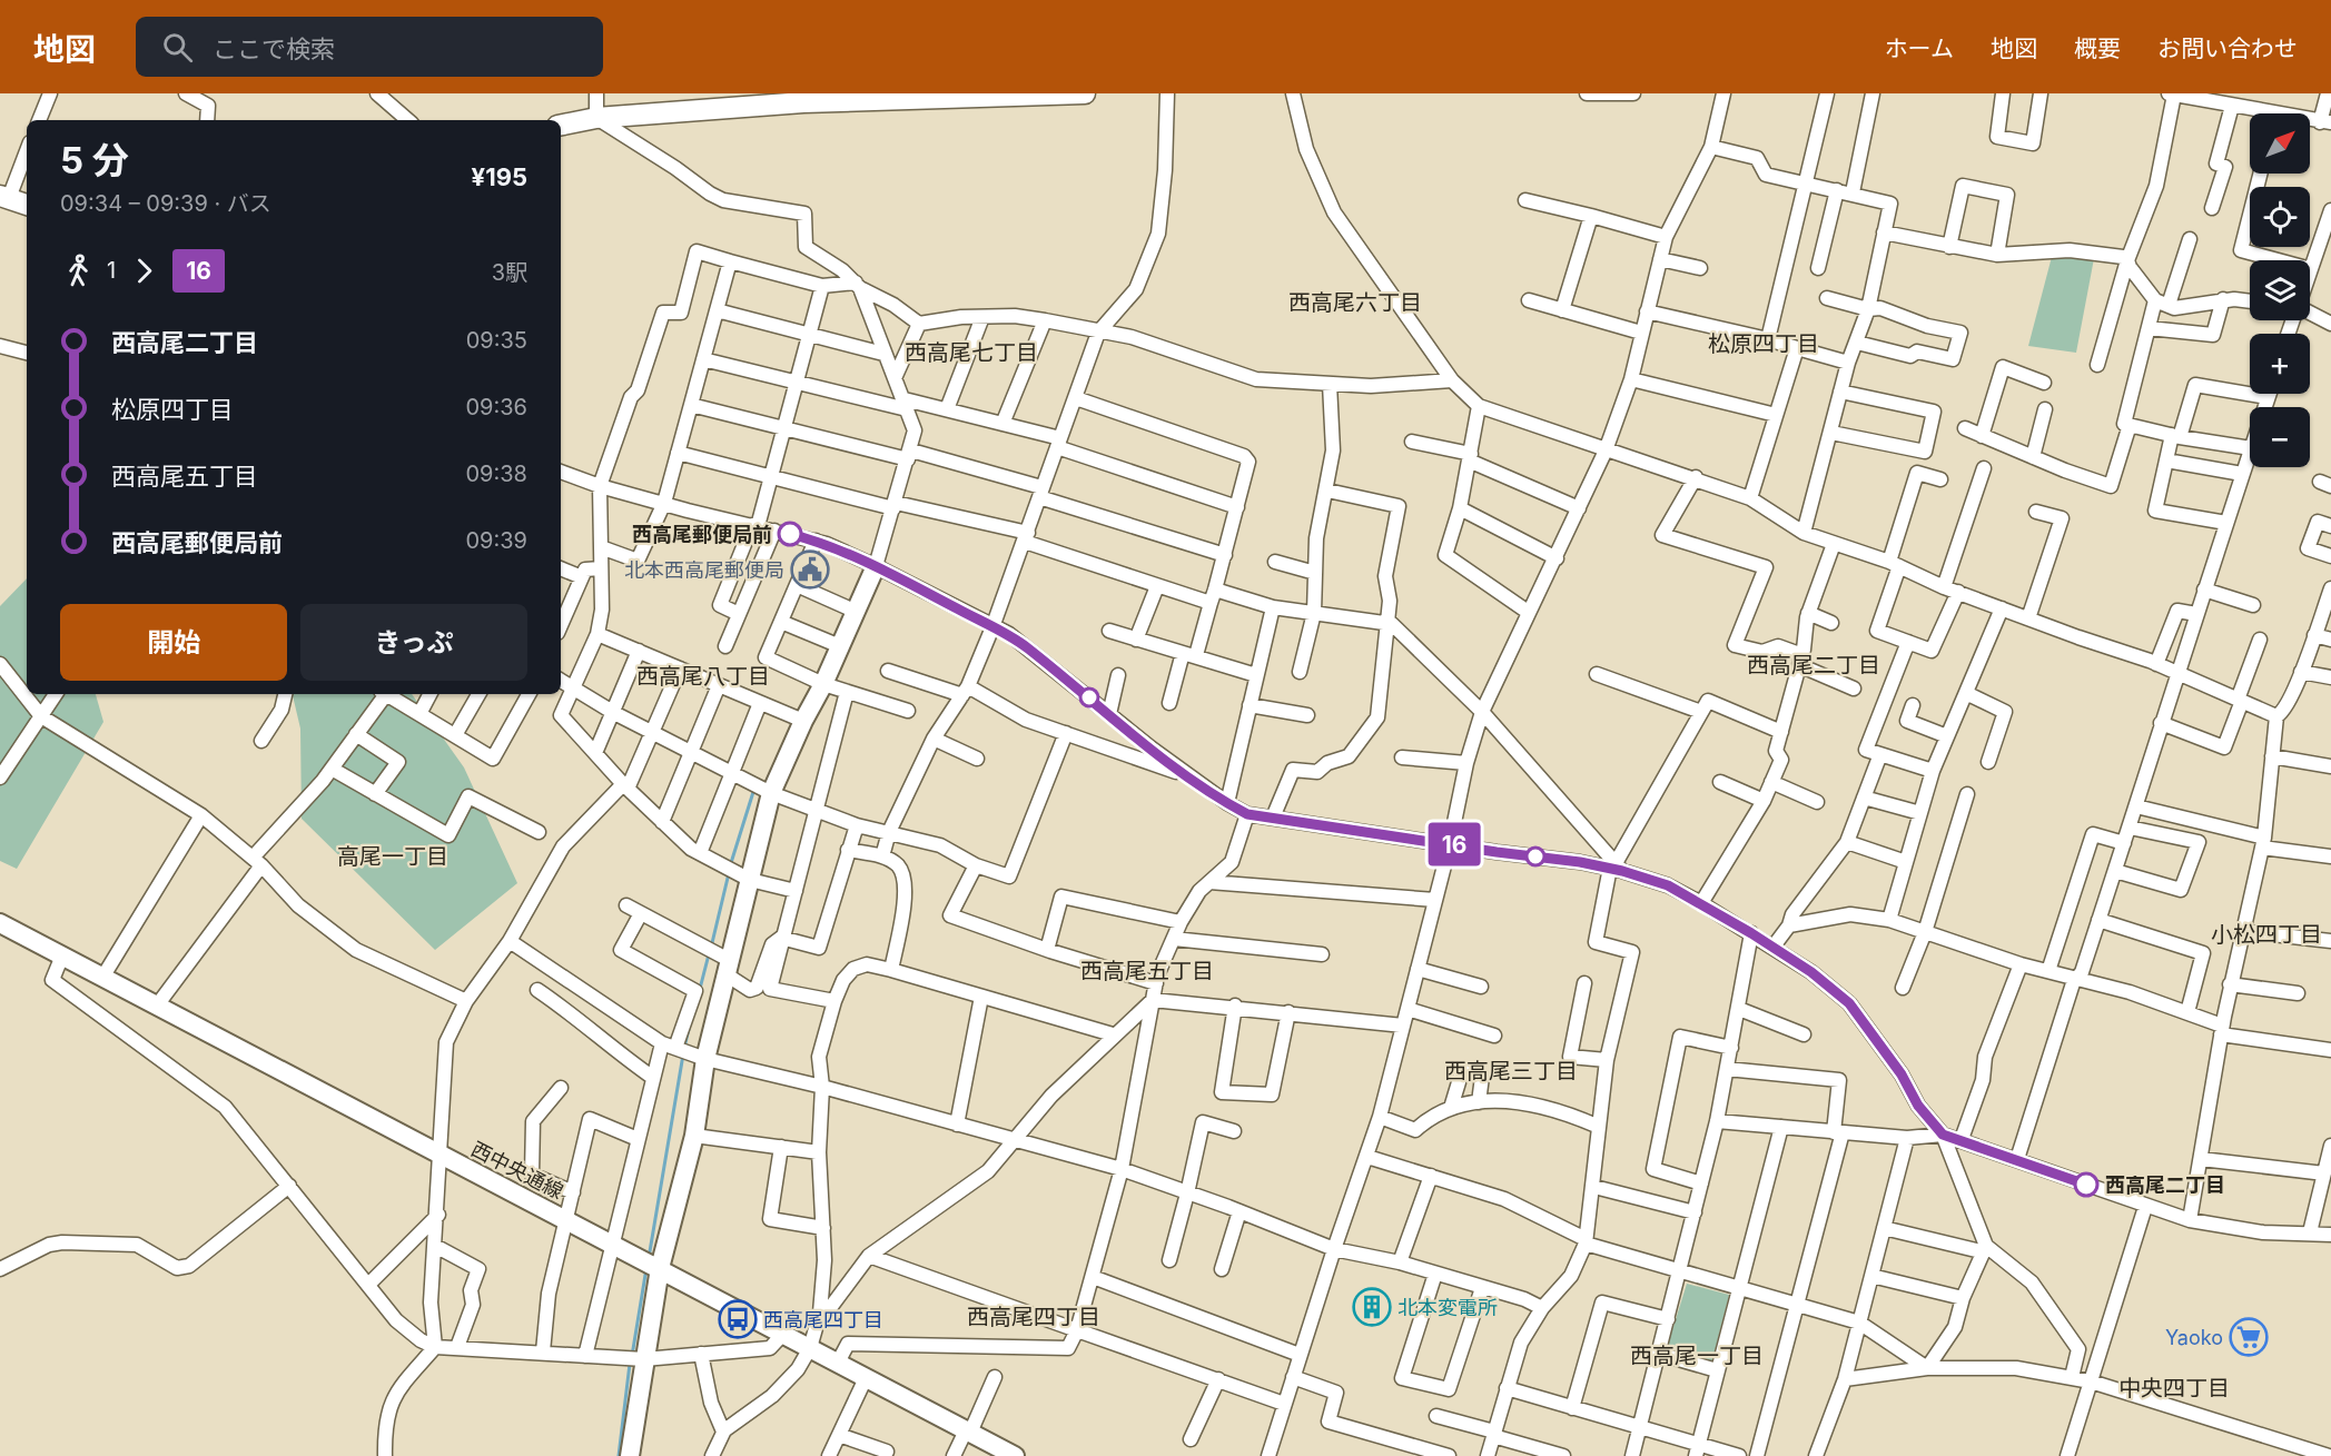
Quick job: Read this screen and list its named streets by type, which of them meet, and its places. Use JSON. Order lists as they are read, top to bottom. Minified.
{"streets":{"street":["西中央通線"]},"districts":["西高尾六丁目","松原四丁目","西高尾七丁目","西高尾二丁目","西高尾八丁目","高尾一丁目","小松四丁目","西高尾五丁目","西高尾三丁目","西高尾四丁目","西高尾一丁目","中央四丁目"],"places":{"other":["西高尾郵便局前","西高尾二丁目"],"public building":["北本西高尾郵便局"],"building":["北本変電所"],"bus stop":["西高尾四丁目"],"supermarket":["Yaoko"]},"lines":["bus line 16"],"north":"top right","page":{"header":"地図","search":"ここで検索","nav":["ホーム","地図","概要","お問い合わせ"],"on_map":"16","map_buttons":["+","−"],"heading":["5 分","09:34 – 09:39 · バス","¥195"],"legs":["1","16","3駅"],"list":[{"name":"西高尾二丁目","value":"09:35"},{"name":"松原四丁目","value":"09:36"},{"name":"西高尾五丁目","value":"09:38"},{"name":"西高尾郵便局前","value":"09:39"}],"buttons":["開始","きっぷ"]}}
